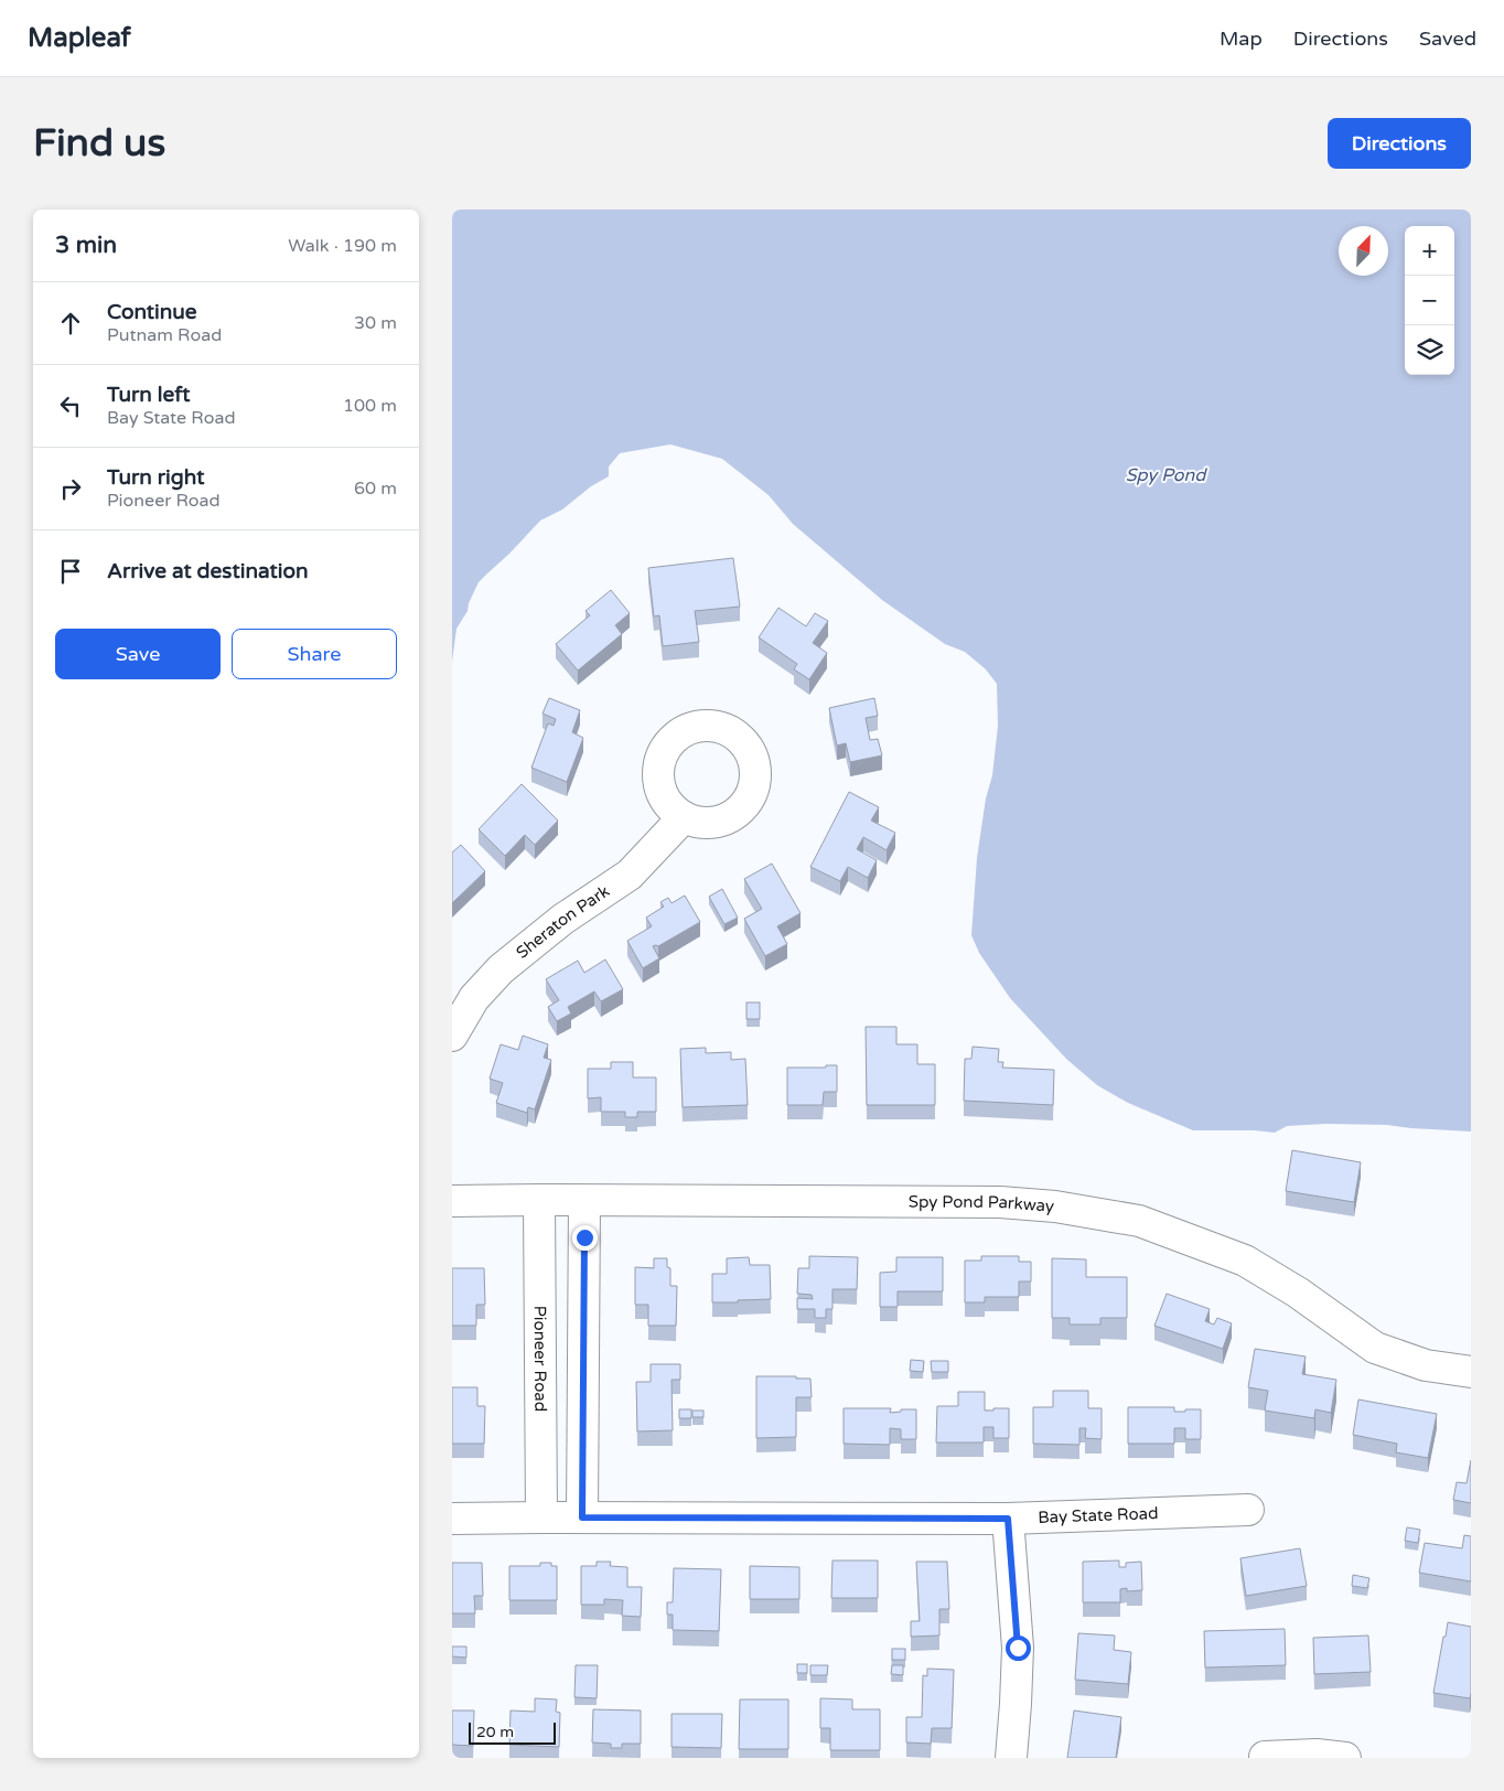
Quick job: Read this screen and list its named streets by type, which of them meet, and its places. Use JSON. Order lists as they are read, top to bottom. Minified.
{"streets":{"street":["Sheraton Park","Spy Pond Parkway","Pioneer Road","Bay State Road"]},"crossings":[["Spy Pond Parkway","Pioneer Road"],["Pioneer Road","Bay State Road"]],"water":["Spy Pond"],"scale_bar":"20 m","north":"top right","page":{"header":"Mapleaf","nav":["Map","Directions","Saved"],"buttons":["Directions",["Save","Share"]],"title":"Find us","heading":["3 min","Walk · 190 m"],"map_buttons":["+","−"],"list":[["Continue","Putnam Road","30 m"],["Turn left","Bay State Road","100 m"],["Turn right","Pioneer Road","60 m"],"Arrive at destination"],"scale":"20 m"}}
